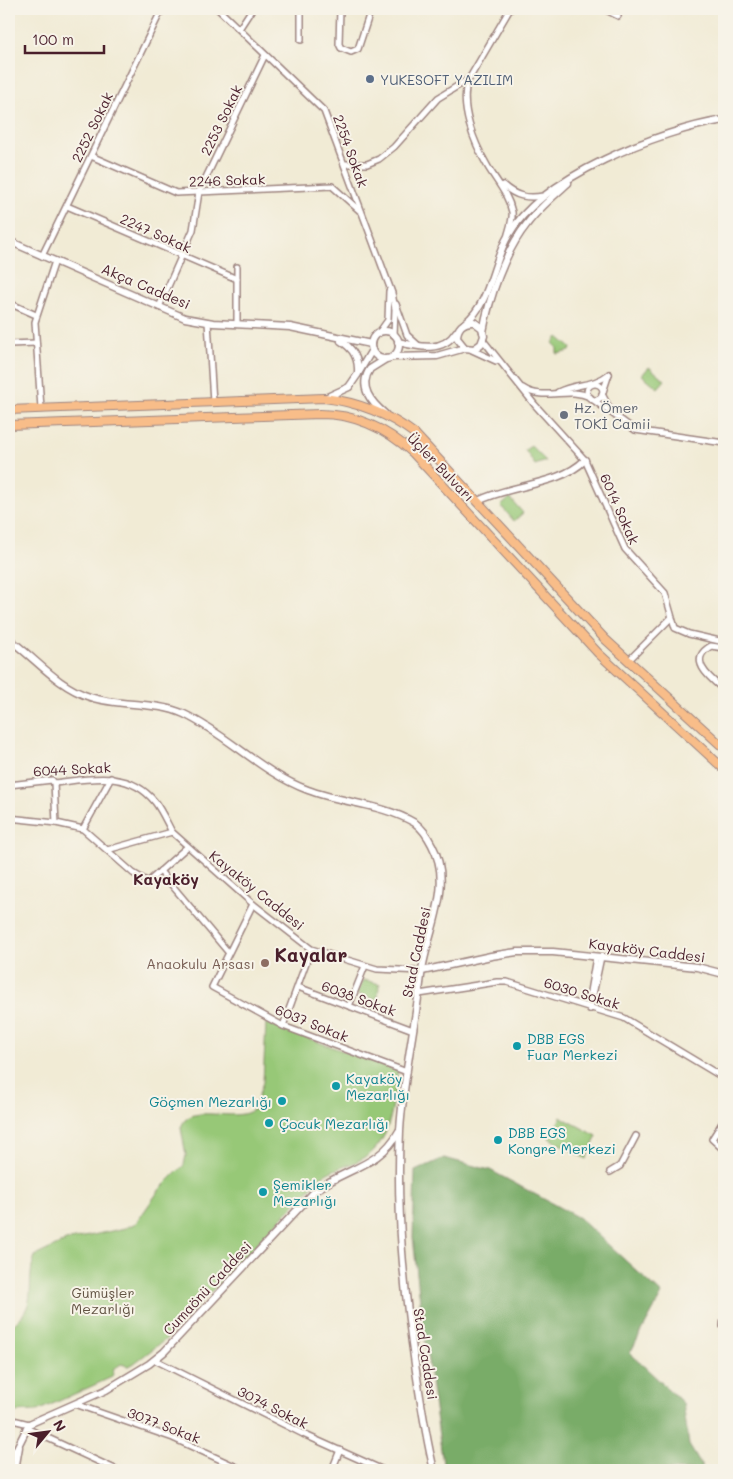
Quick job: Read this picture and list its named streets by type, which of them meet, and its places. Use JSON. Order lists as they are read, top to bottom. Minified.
{"streets":{"main road":["Üçler Bulvarı"],"street":["2253 Sokak","2252 Sokak","2254 Sokak","2246 Sokak","2247 Sokak","Akça Caddesi","6014 Sokak","6044 Sokak","Kayaköy Caddesi","Stad Caddesi","6030 Sokak","6038 Sokak","6037 Sokak","Cumaönü Caddesi","3074 Sokak","3077 Sokak"]},"crossings":[["2253 Sokak","2254 Sokak"],["2253 Sokak","2246 Sokak"],["2253 Sokak","2247 Sokak"],["2253 Sokak","Akça Caddesi"],["2252 Sokak","2246 Sokak"],["2252 Sokak","2247 Sokak"],["2252 Sokak","Akça Caddesi"],["2254 Sokak","2246 Sokak"],["2254 Sokak","Akça Caddesi"],["6044 Sokak","Kayaköy Caddesi"],["Kayaköy Caddesi","Stad Caddesi"],["Stad Caddesi","6030 Sokak"],["Stad Caddesi","6038 Sokak"],["Stad Caddesi","6037 Sokak"],["Stad Caddesi","Cumaönü Caddesi"],["Cumaönü Caddesi","3074 Sokak"],["Cumaönü Caddesi","3077 Sokak"]],"districts":["Kayaköy","Kayalar"],"parks":["Gümüşler Mezarlığı"],"places":["YUKESOFT YAZILIM","Hz. Ömer TOKİ Camii","Anaokulu Arsası","DBB EGS Fuar Merkezi","Kayaköy Mezarlığı","Göçmen Mezarlığı","Çocuk Mezarlığı","DBB EGS Kongre Merkezi","Şemikler Mezarlığı"],"scale_bar":"100 m","north":"top right"}
